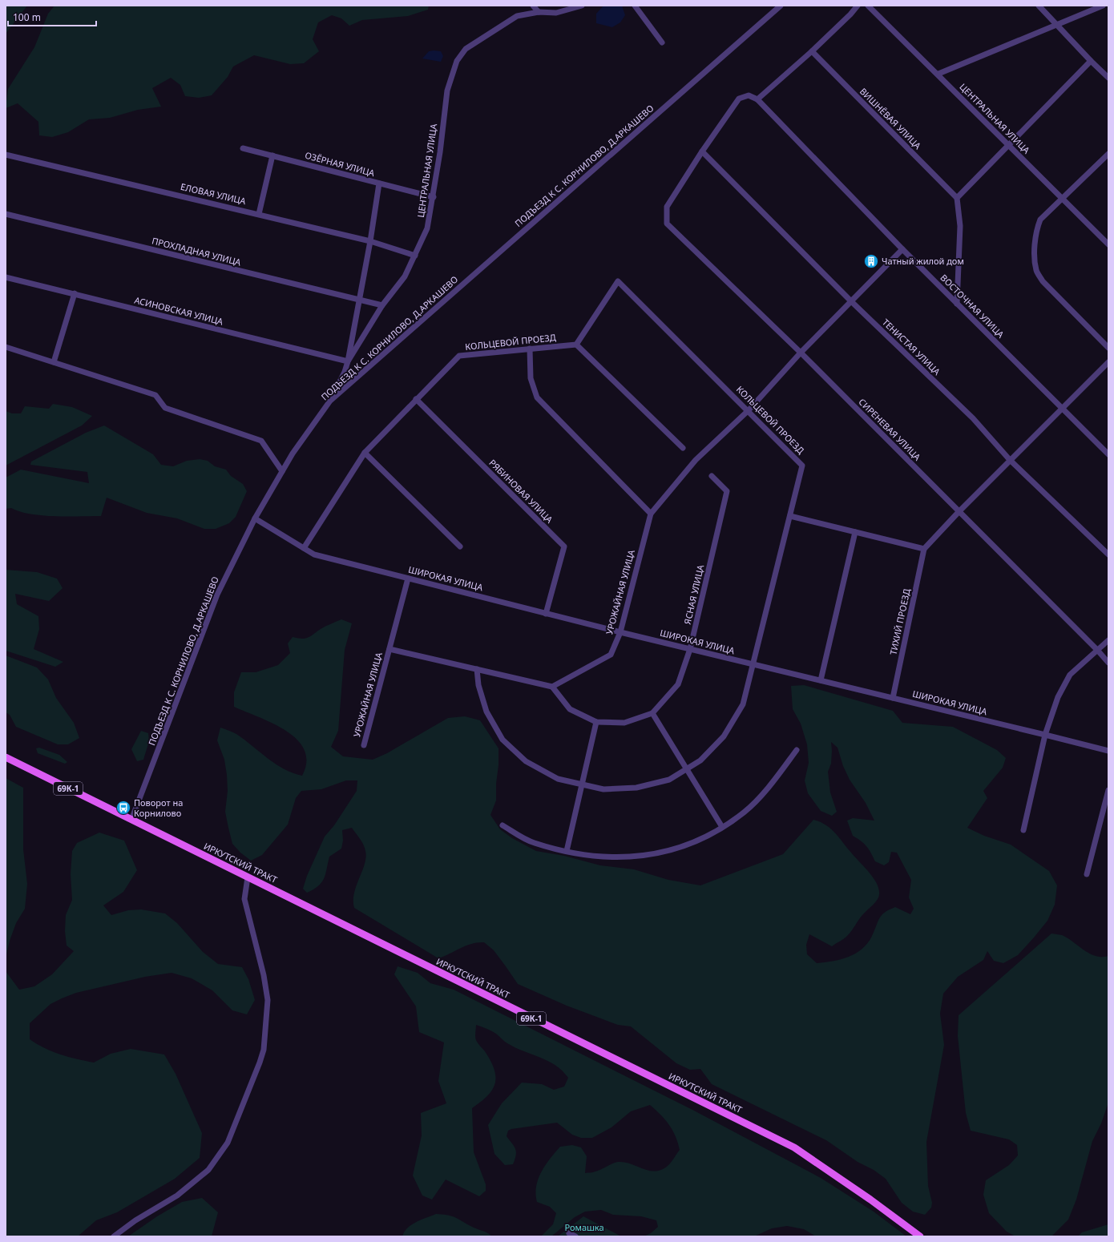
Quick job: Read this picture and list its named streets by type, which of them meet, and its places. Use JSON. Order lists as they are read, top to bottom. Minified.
{"streets":{"main road":["69К-1","ИРКУТСКИЙ ТРАКТ"],"street":["ВИШНЁВАЯ УЛИЦА","ЦЕНТРАЛЬНАЯ УЛИЦА","ОЗЁРНАЯ УЛИЦА","ПОДЪЕЗД К С. КОРНИЛОВО, Д.АРКАШЕВО","ЕЛОВАЯ УЛИЦА","ПРОХЛАДНАЯ УЛИЦА","ВОСТОЧНАЯ УЛИЦА","АСИНОВСКАЯ УЛИЦА","КОЛЬЦЕВОЙ ПРОЕЗД","ТЕНИСТАЯ УЛИЦА","СИРЕНЕВАЯ УЛИЦА","РЯБИНОВАЯ УЛИЦА","ШИРОКАЯ УЛИЦА","УРОЖАЙНАЯ УЛИЦА","ЯСНАЯ УЛИЦА","ТИХИЙ ПРОЕЗД"]},"crossings":[["ЦЕНТРАЛЬНАЯ УЛИЦА","ОЗЁРНАЯ УЛИЦА"],["ЦЕНТРАЛЬНАЯ УЛИЦА","ПОДЪЕЗД К С. КОРНИЛОВО, Д.АРКАШЕВО"],["ЦЕНТРАЛЬНАЯ УЛИЦА","ЕЛОВАЯ УЛИЦА"],["ЦЕНТРАЛЬНАЯ УЛИЦА","ПРОХЛАДНАЯ УЛИЦА"],["ЦЕНТРАЛЬНАЯ УЛИЦА","АСИНОВСКАЯ УЛИЦА"],["ПОДЪЕЗД К С. КОРНИЛОВО, Д.АРКАШЕВО","ШИРОКАЯ УЛИЦА"],["ПОДЪЕЗД К С. КОРНИЛОВО, Д.АРКАШЕВО","ИРКУТСКИЙ ТРАКТ"],["КОЛЬЦЕВОЙ ПРОЕЗД","РЯБИНОВАЯ УЛИЦА"],["КОЛЬЦЕВОЙ ПРОЕЗД","ШИРОКАЯ УЛИЦА"],["КОЛЬЦЕВОЙ ПРОЕЗД","УРОЖАЙНАЯ УЛИЦА"],["ТЕНИСТАЯ УЛИЦА","СИРЕНЕВАЯ УЛИЦА"],["РЯБИНОВАЯ УЛИЦА","ШИРОКАЯ УЛИЦА"],["ШИРОКАЯ УЛИЦА","УРОЖАЙНАЯ УЛИЦА"],["ШИРОКАЯ УЛИЦА","ЯСНАЯ УЛИЦА"],["ШИРОКАЯ УЛИЦА","ТИХИЙ ПРОЕЗД"],["УРОЖАЙНАЯ УЛИЦА","ЯСНАЯ УЛИЦА"]],"parks":["Ромашка"],"places":{"building":["Чатный жилой дом"],"bus stop":["Поворот на Корнилово"]},"scale_bar":"100 m"}
